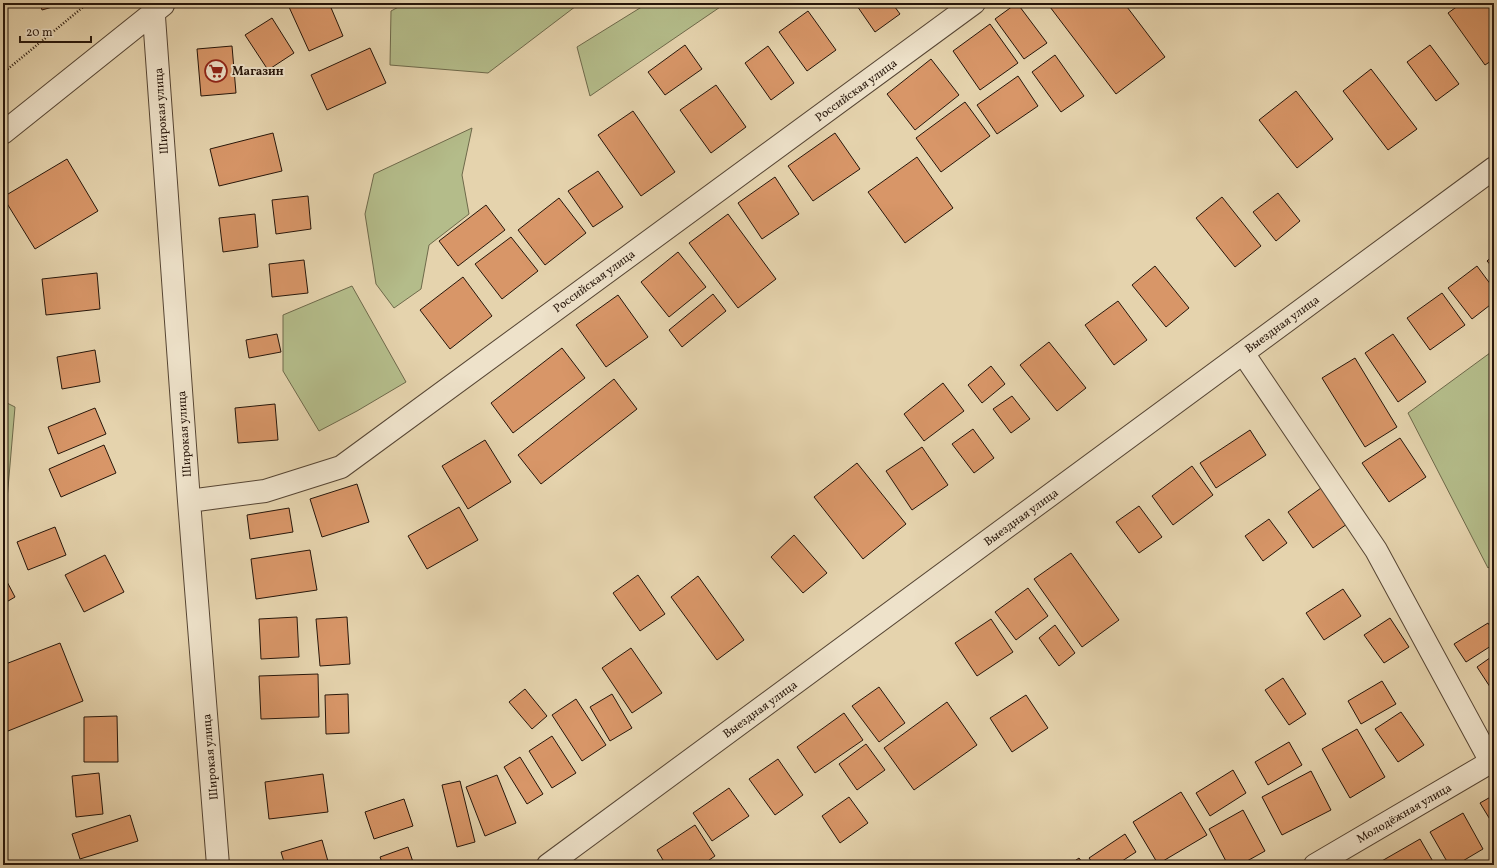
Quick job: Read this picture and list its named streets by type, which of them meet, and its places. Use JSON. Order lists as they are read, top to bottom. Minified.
{"streets":{"street":["Российская улица","Широкая улица","Выездная улица","Молодёжная улица"]},"crossings":[["Российская улица","Широкая улица"]],"places":{"supermarket":["Магазин"]},"scale_bar":"20 m"}
